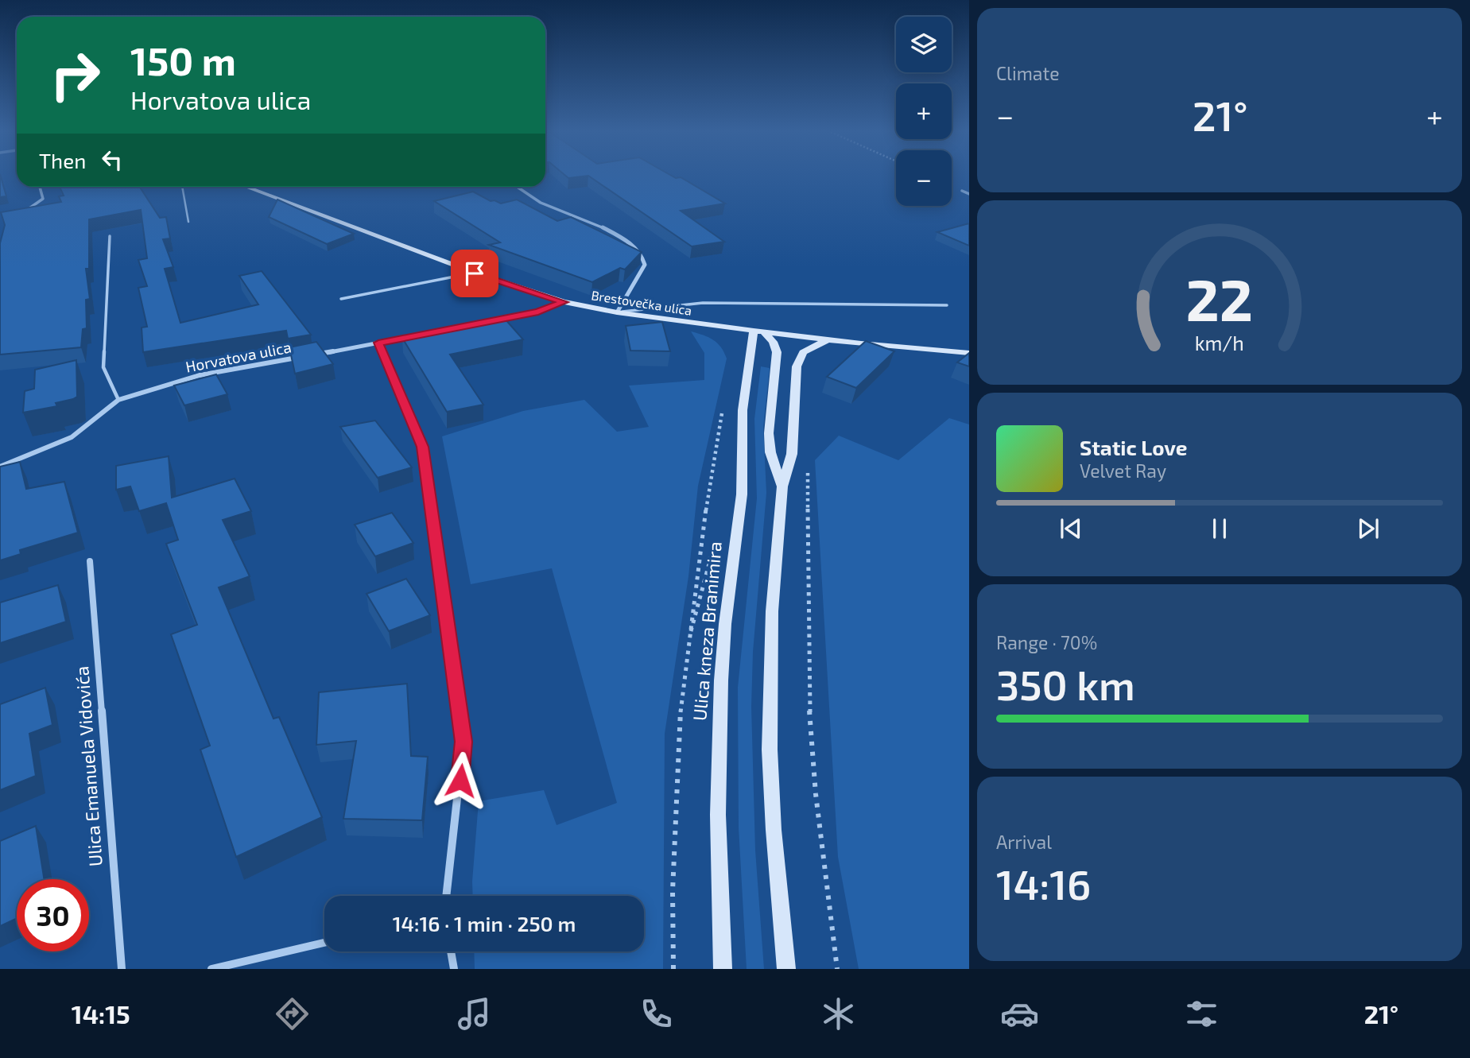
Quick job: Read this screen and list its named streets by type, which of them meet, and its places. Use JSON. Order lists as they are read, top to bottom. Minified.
{"streets":{"street":["Brestovečka ulica","Horvatova ulica","Ulica kneza Branimira","Ulica Emanuela Vidovića"]},"crossings":[["Brestovečka ulica","Ulica kneza Branimira"]],"page":{"tile":["Climate",["Range · 70%","350 km"],["Arrival","14:16"]],"map_buttons":["+","−"],"turn":["150 m","Horvatova ulica"],"heat":["−","21°","+"],"then":"Then","song":["Static Love","Velvet Ray"],"limit":"30","trip":"14:16 · 1 min · 250 m","tabs":["14:15","21°"],"gauge":["22","km/h"]}}
